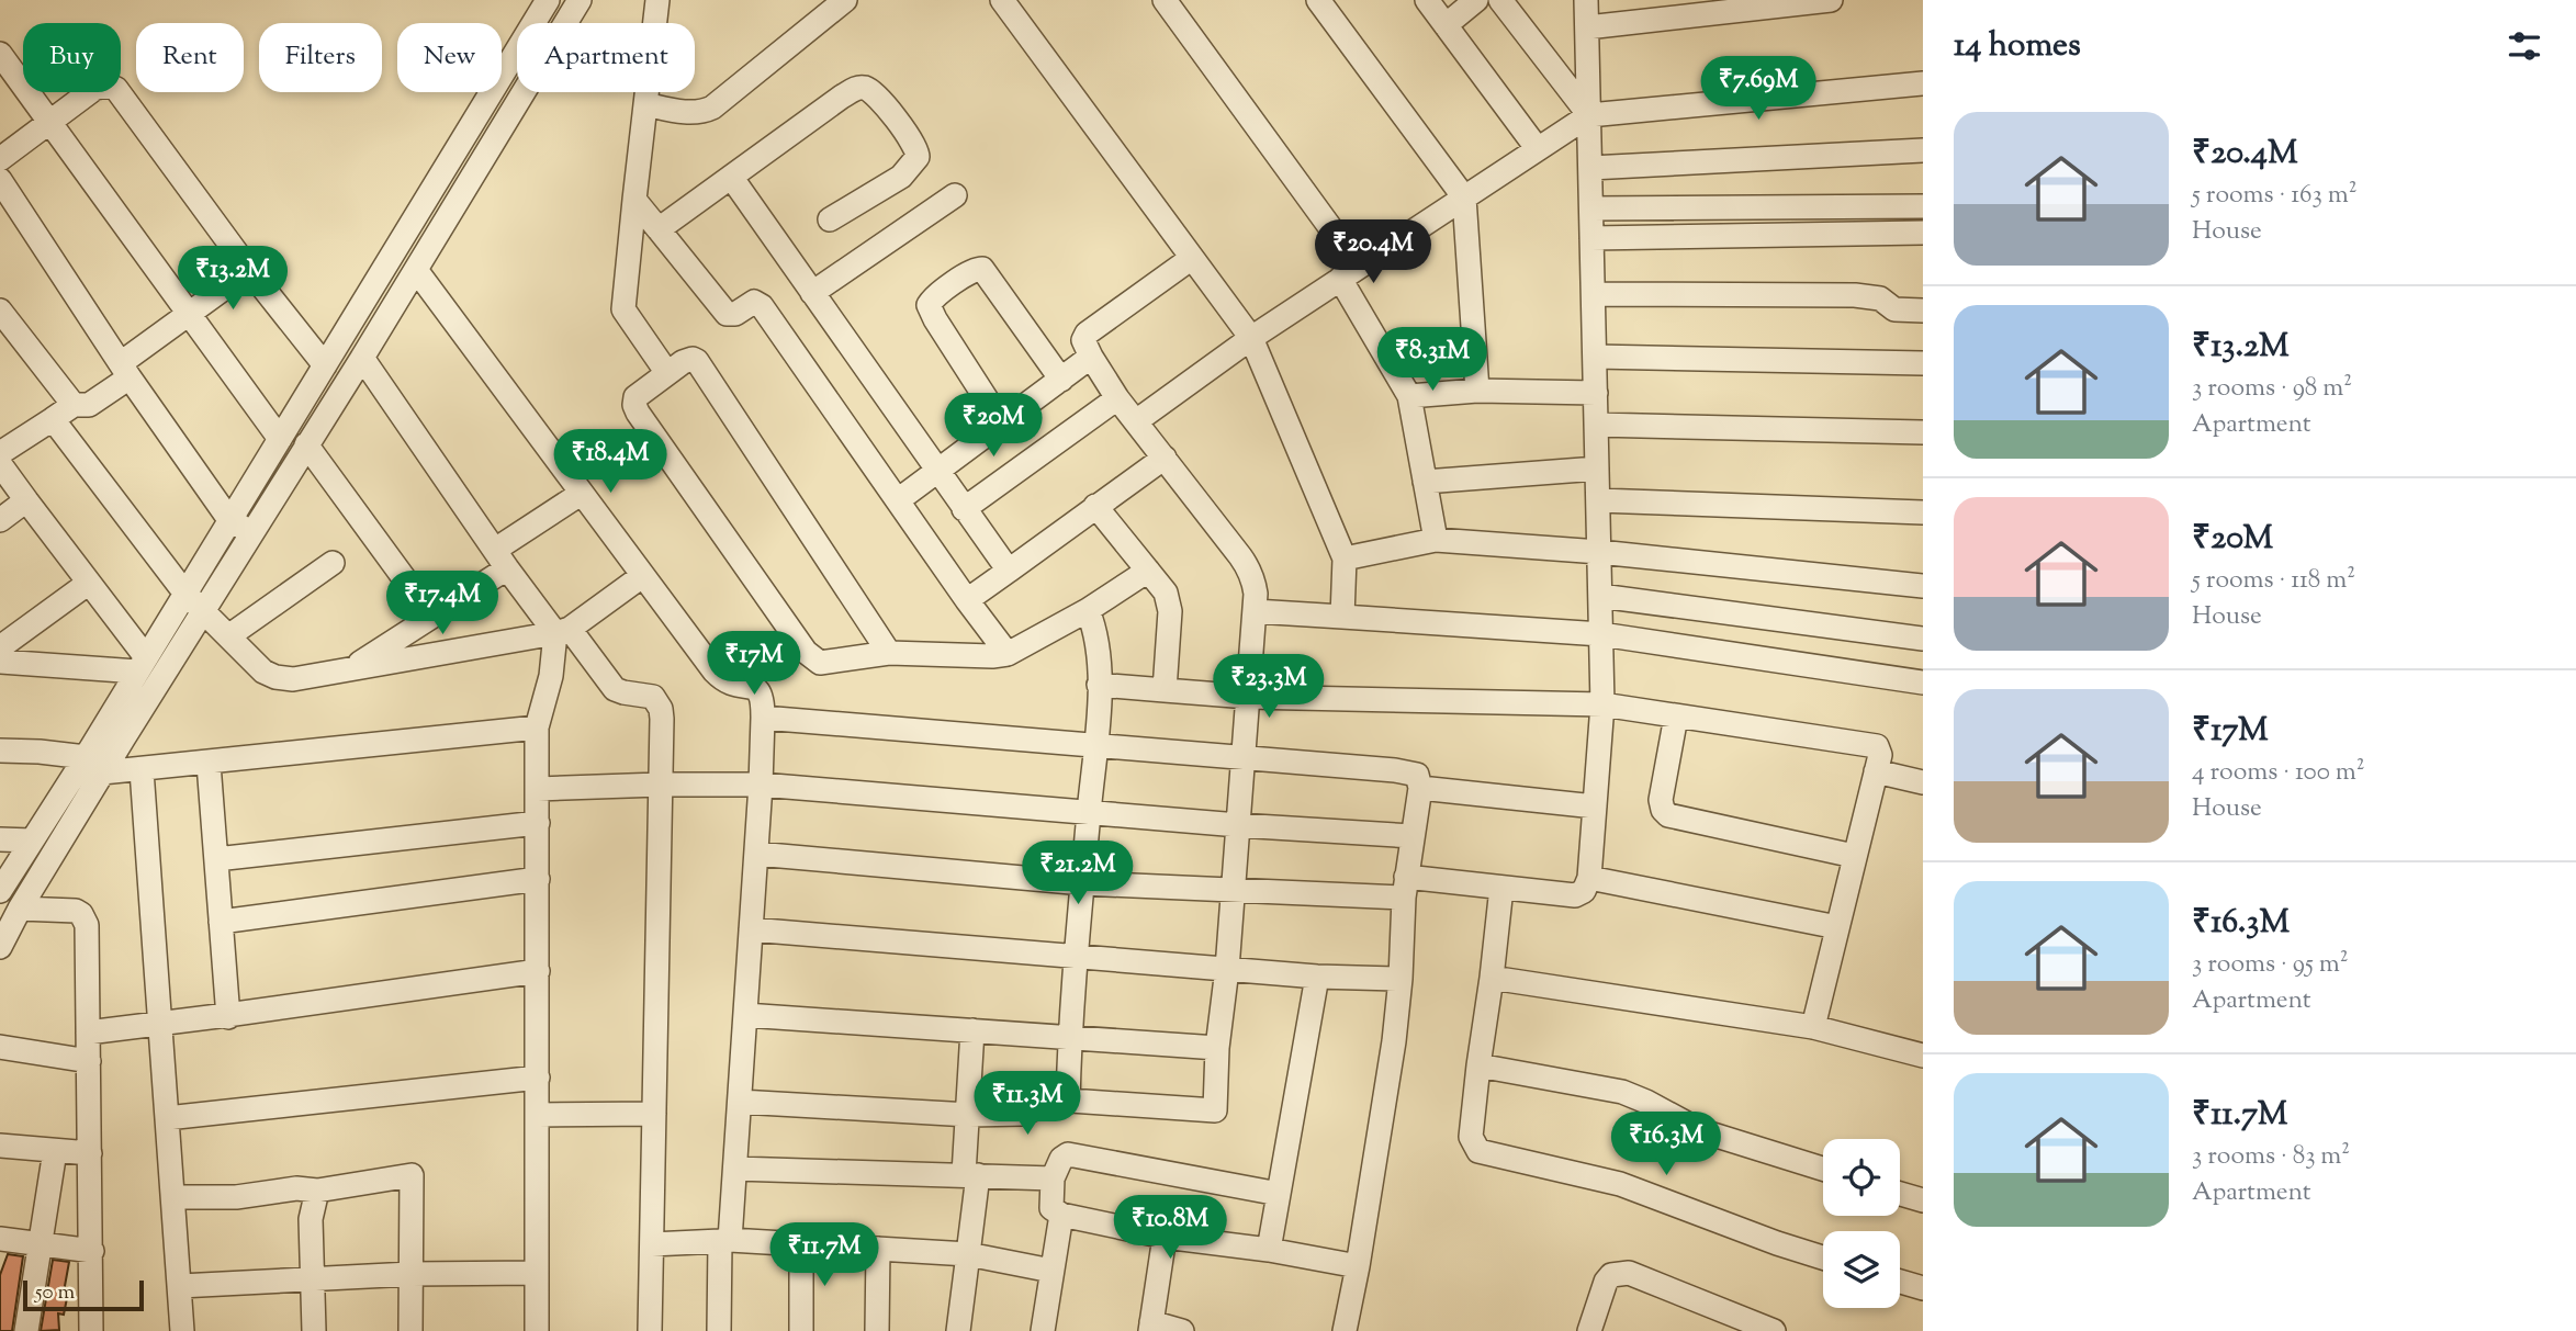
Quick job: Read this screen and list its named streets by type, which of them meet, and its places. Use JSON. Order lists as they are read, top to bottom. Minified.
{"scale_bar":"50 m","page":{"heading":"14 homes","chip":["Buy","Rent","Filters","New","Apartment"],"price":["₹7.69M","₹20.4M","₹13.2M","₹8.31M","₹20M","₹18.4M","₹17.4M","₹17M","₹23.3M","₹21.2M","₹11.3M","₹16.3M","₹10.8M","₹11.7M"],"list":[{"name":"₹20.4M","note":"5 rooms · 163 m² · House"},{"name":"₹13.2M","note":"3 rooms · 98 m² · Apartment"},{"name":"₹20M","note":"5 rooms · 118 m² · House"},{"name":"₹17M","note":"4 rooms · 100 m² · House"},{"name":"₹16.3M","note":"3 rooms · 95 m² · Apartment"},{"name":"₹11.7M","note":"3 rooms · 83 m² · Apartment"}],"scale":"50 m"}}
